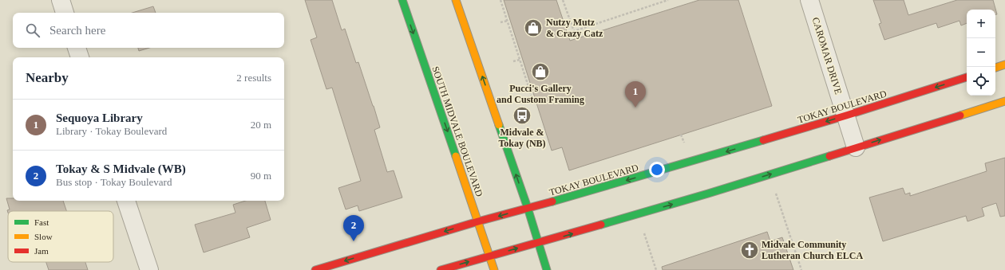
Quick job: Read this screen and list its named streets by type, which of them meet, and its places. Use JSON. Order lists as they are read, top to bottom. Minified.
{"streets":{"street":["CAROMAR DRIVE","TOKAY BOULEVARD","SOUTH MIDVALE BOULEVARD"]},"crossings":[["CAROMAR DRIVE","TOKAY BOULEVARD"],["TOKAY BOULEVARD","SOUTH MIDVALE BOULEVARD"]],"places":{"shop":["Nutzy Mutz & Crazy Catz","Pucci's Gallery and Custom Framing"],"bus stop":["Midvale & Tokay (NB)"],"church":["Midvale Community Lutheran Church ELCA"]},"legend":["Fast","Slow","Jam"],"page":{"map_buttons":["+","−"],"search":"Search here","heading":["Nearby","2 results"],"pins":["1","2"],"list":[{"mark":"1","name":"Sequoya Library","note":"Library · Tokay Boulevard","value":"20 m"},{"mark":"2","name":"Tokay & S Midvale (WB)","note":"Bus stop · Tokay Boulevard","value":"90 m"}]}}
